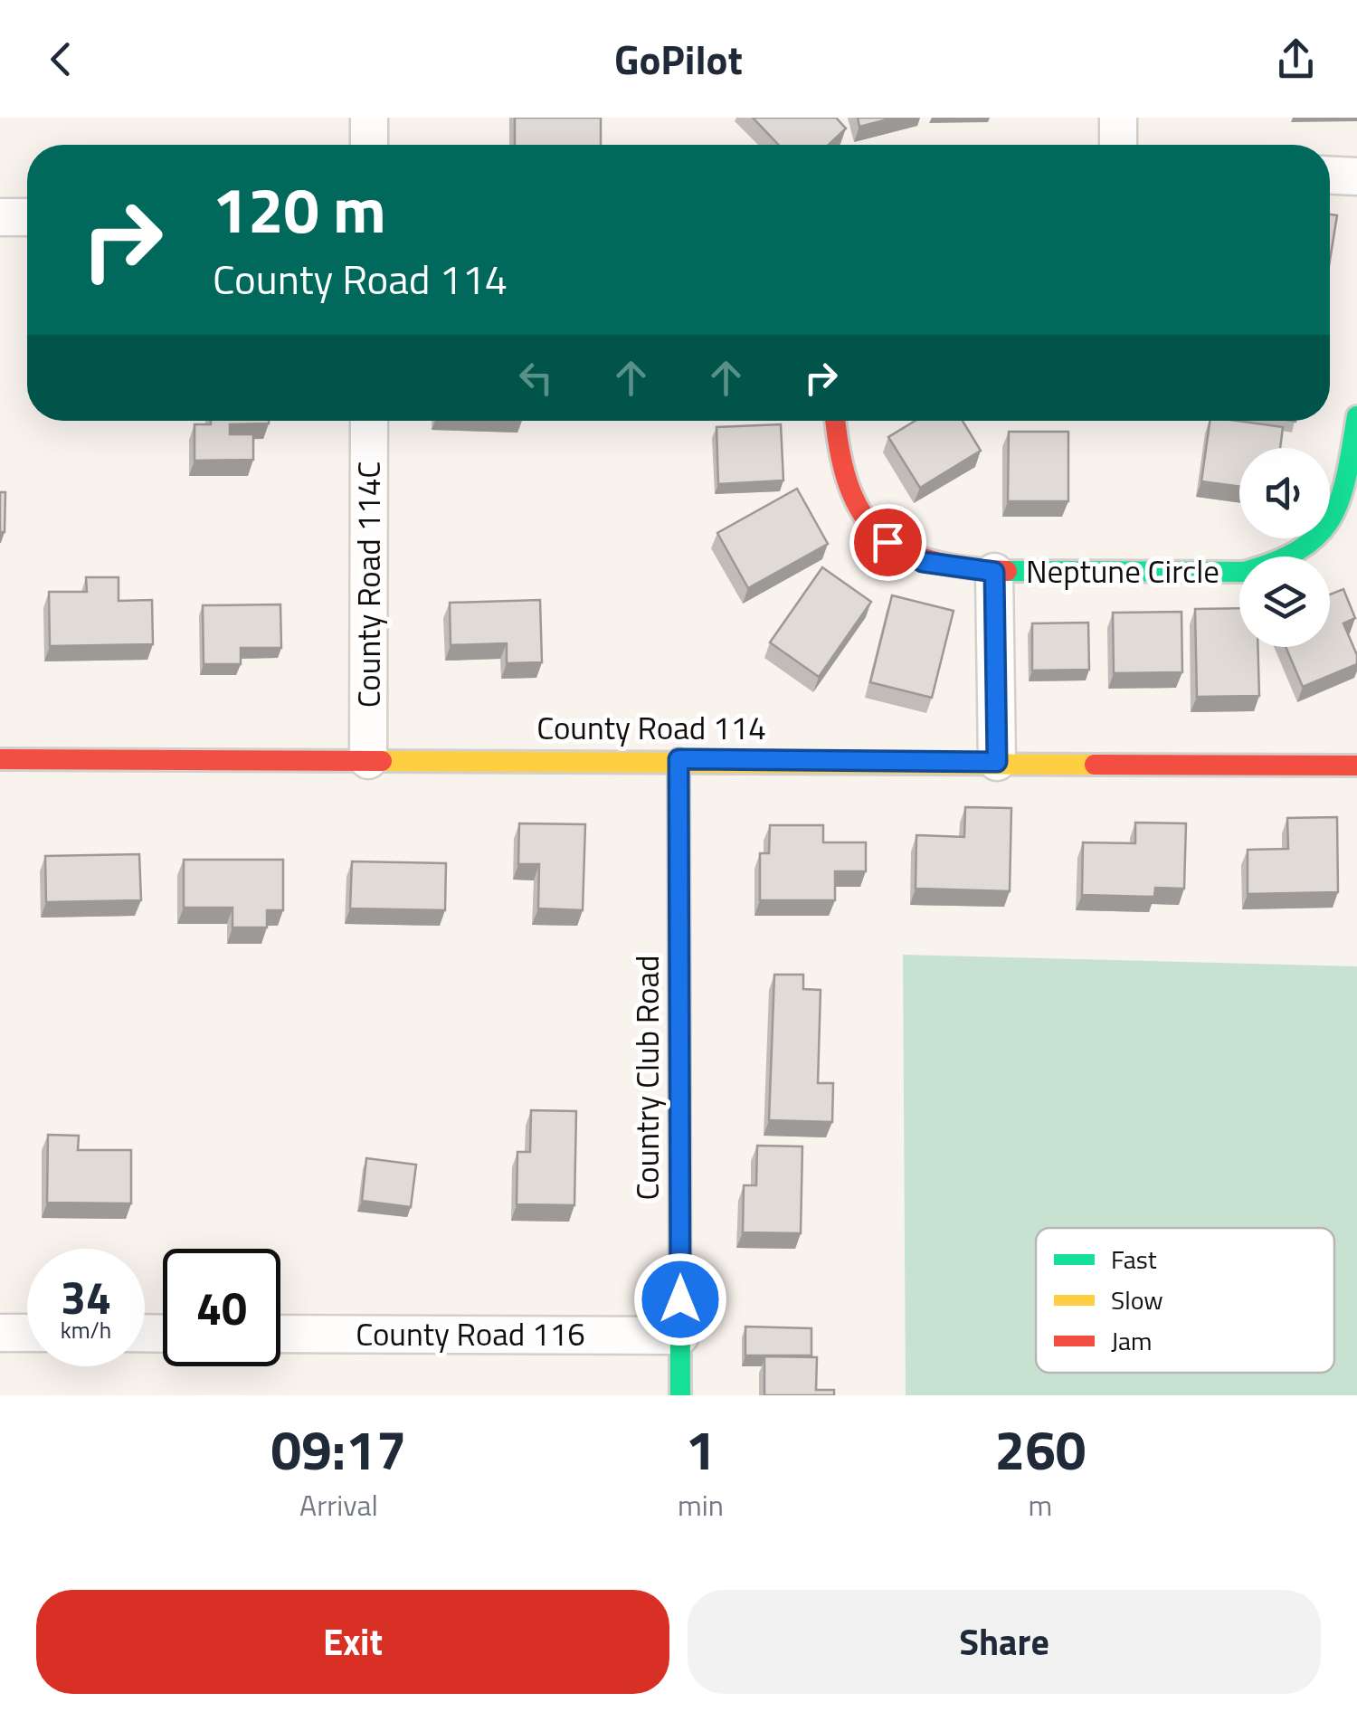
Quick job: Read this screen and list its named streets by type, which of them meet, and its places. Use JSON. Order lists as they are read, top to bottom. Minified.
{"streets":{"street":["Neptune Circle","County Road 114C","County Road 114","Country Club Road","County Road 116"]},"crossings":[["County Road 114C","County Road 114"],["County Road 114","Country Club Road"],["Country Club Road","County Road 116"]],"legend":["Fast","Slow","Jam"],"page":{"header":"GoPilot","turn":["120 m","County Road 114"],"speed":"34 km/h","limit":"40","eta":["09:17","Arrival","1","min","260","m"],"buttons":["Exit","Share"]}}
